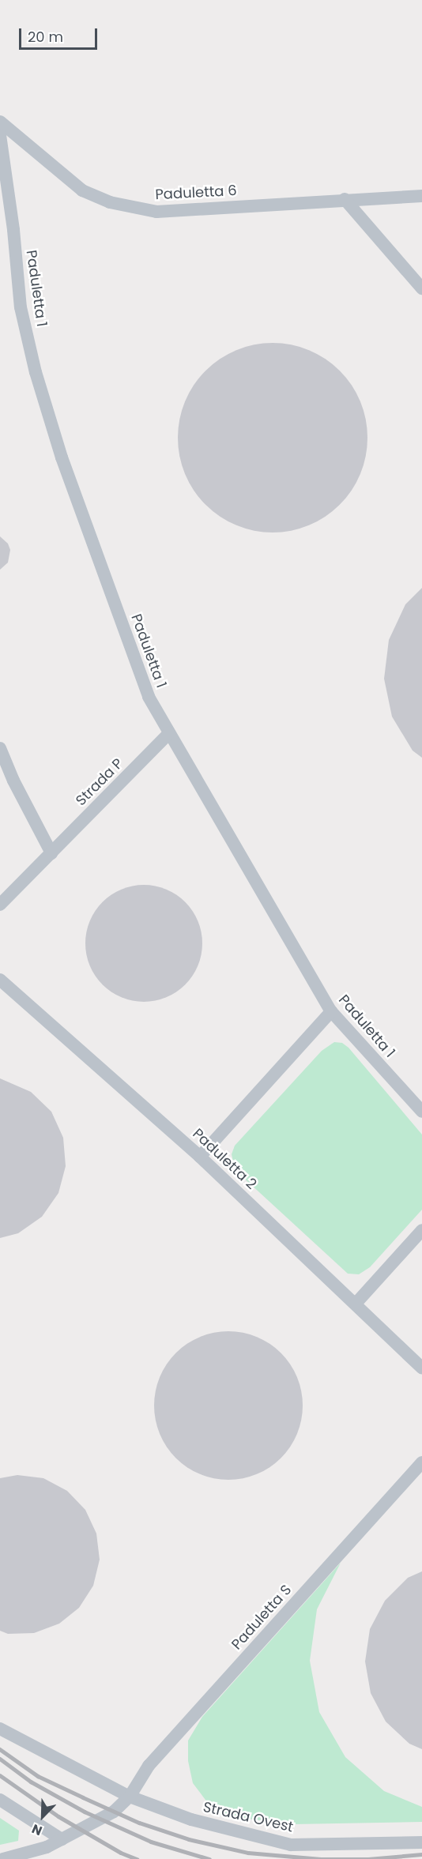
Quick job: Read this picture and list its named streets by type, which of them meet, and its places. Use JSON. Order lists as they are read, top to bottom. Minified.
{"streets":{"lane":["Paduletta 6","Paduletta 1","Strada P","Paduletta 2","Paduletta S","Strada Ovest"]},"crossings":[["Paduletta 1","Strada P"],["Paduletta S","Strada Ovest"]],"scale_bar":"20 m","north":"bottom left"}
